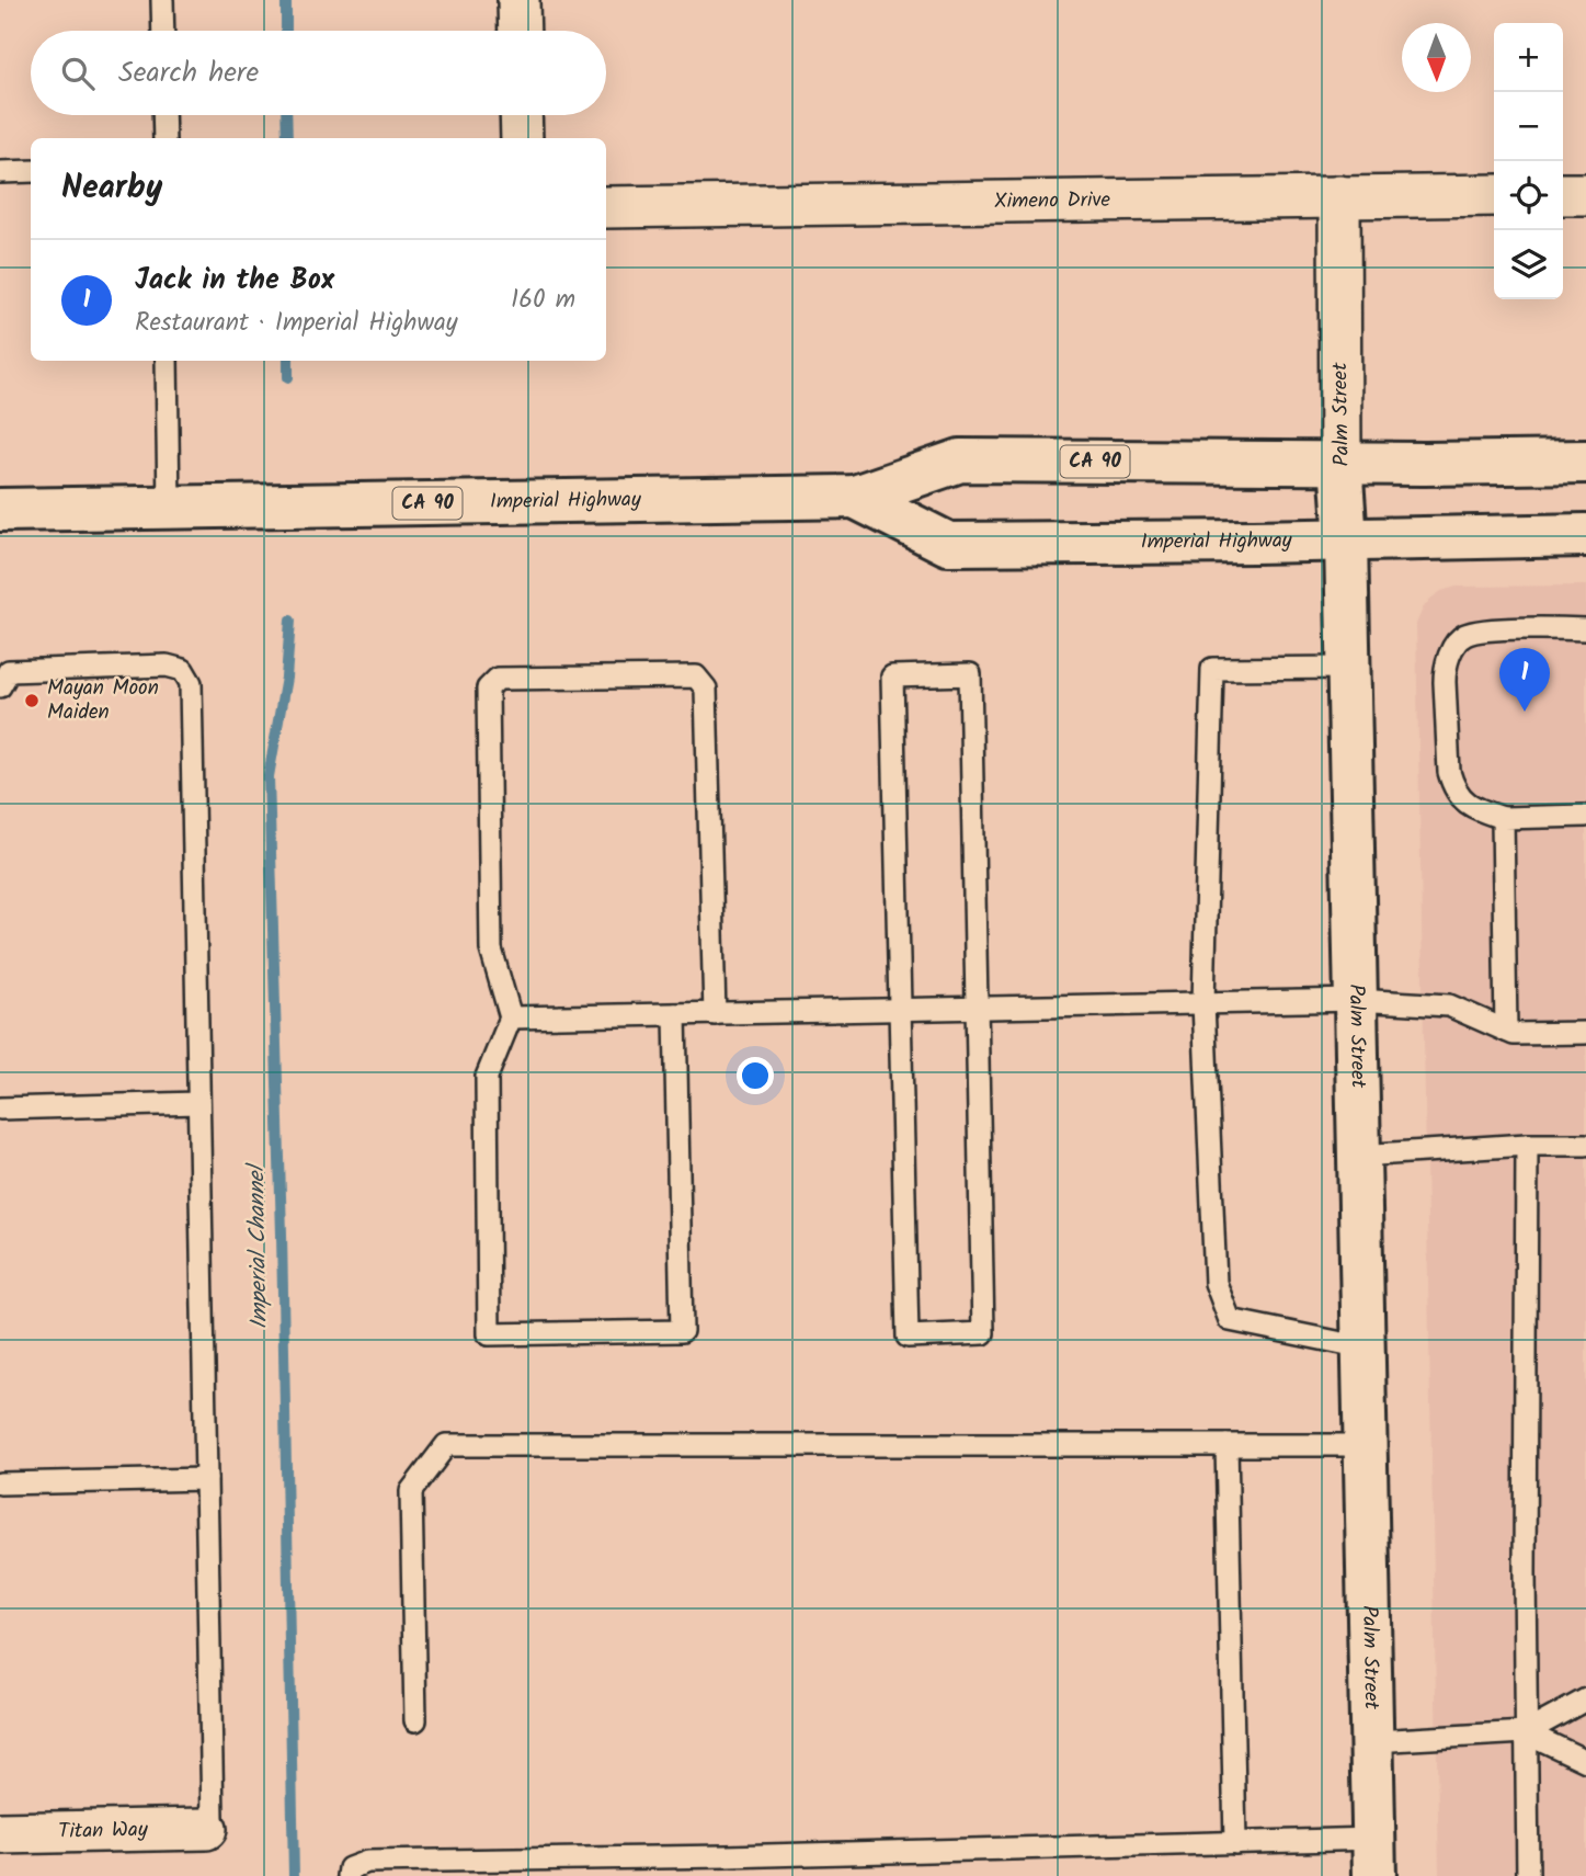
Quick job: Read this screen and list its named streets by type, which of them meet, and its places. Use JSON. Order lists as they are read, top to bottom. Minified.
{"streets":{"main road":["Palm Street","CA 90","Imperial Highway"],"street":["Ximeno Drive","Titan Way"]},"crossings":[["Ximeno Drive","Palm Street"],["Palm Street","Imperial Highway"]],"water":["Imperial Channel"],"places":["Mayan Moon Maiden"],"north":"bottom","page":{"map_buttons":["+","−"],"search":"Search here","heading":"Nearby","list":[{"mark":"1","name":"Jack in the Box","note":"Restaurant · Imperial Highway","value":"160 m"}],"pins":"1"}}
